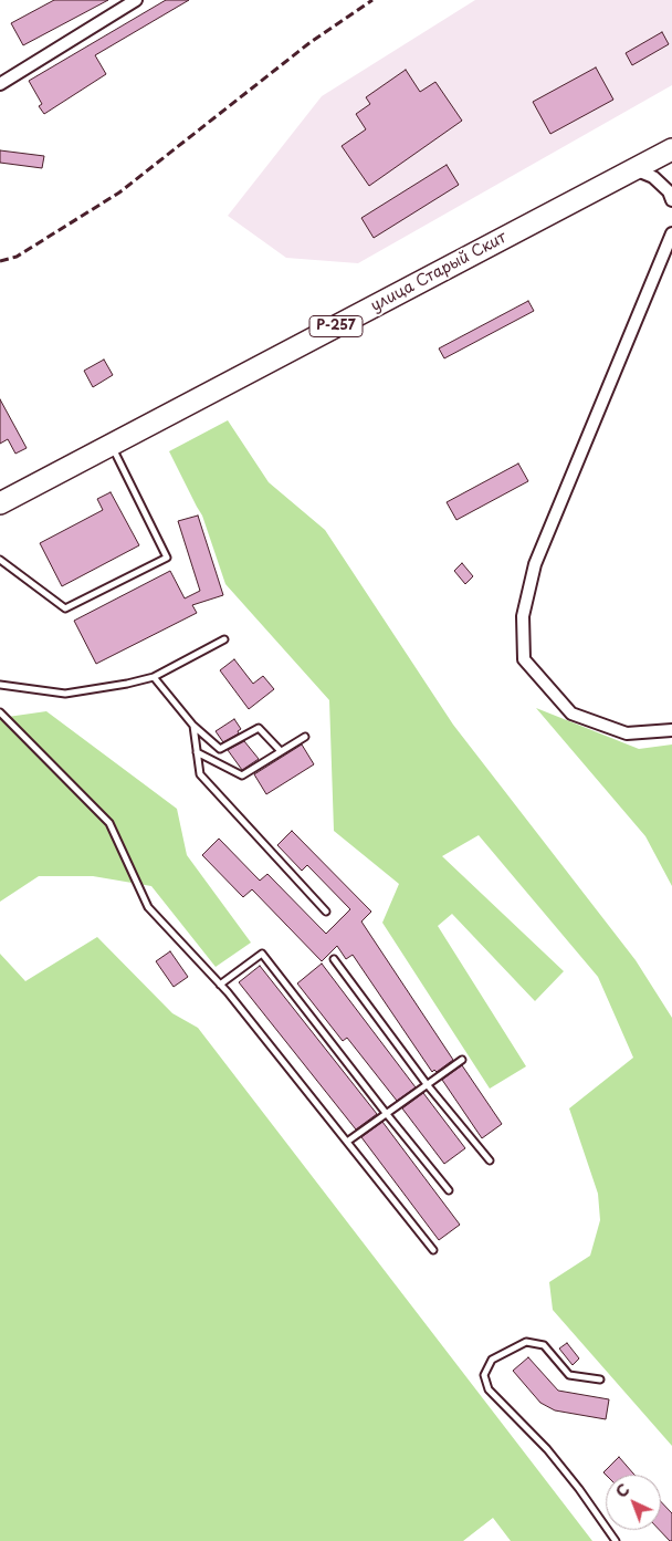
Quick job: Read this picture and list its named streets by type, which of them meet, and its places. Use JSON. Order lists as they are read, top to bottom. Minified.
{"streets":{"highway":["улица Старый Скит","Р-257"]},"north":"top left"}
